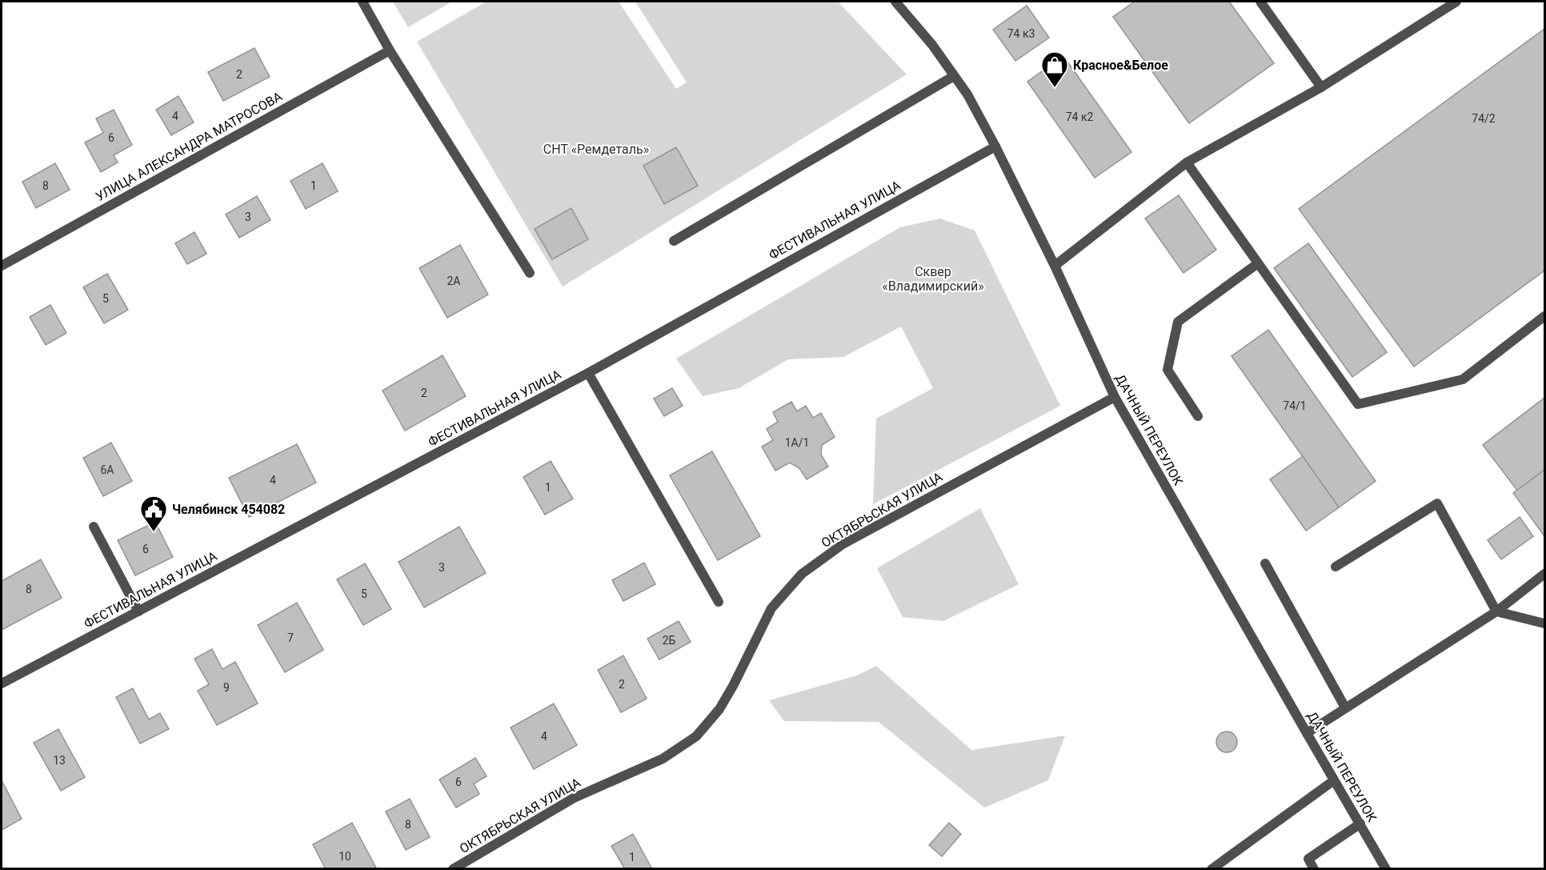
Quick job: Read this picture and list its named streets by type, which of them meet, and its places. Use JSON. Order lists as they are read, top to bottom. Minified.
{"streets":{"street":["УЛИЦА АЛЕКСАНДРА МАТРОСОВА","ФЕСТИВАЛЬНАЯ УЛИЦА","ДАЧНЫЙ ПЕРЕУЛОК","ОКТЯБРЬСКАЯ УЛИЦА"]},"crossings":[["ФЕСТИВАЛЬНАЯ УЛИЦА","ДАЧНЫЙ ПЕРЕУЛОК"],["ДАЧНЫЙ ПЕРЕУЛОК","ОКТЯБРЬСКАЯ УЛИЦА"]],"parks":["СНТ «Ремдеталь»","Сквер «Владимирский»"],"places":{"shop":["Красное&Белое"],"public building":["Челябинск 454082"]},"house_numbers":["74 к3","2","4","74 к2","74/2","6","8","1","3","2А","5","2","74/1","1А/1","6А","4","1","6","3","8","5","7","2Б","2","9","4","13","6","8","10","1"]}
